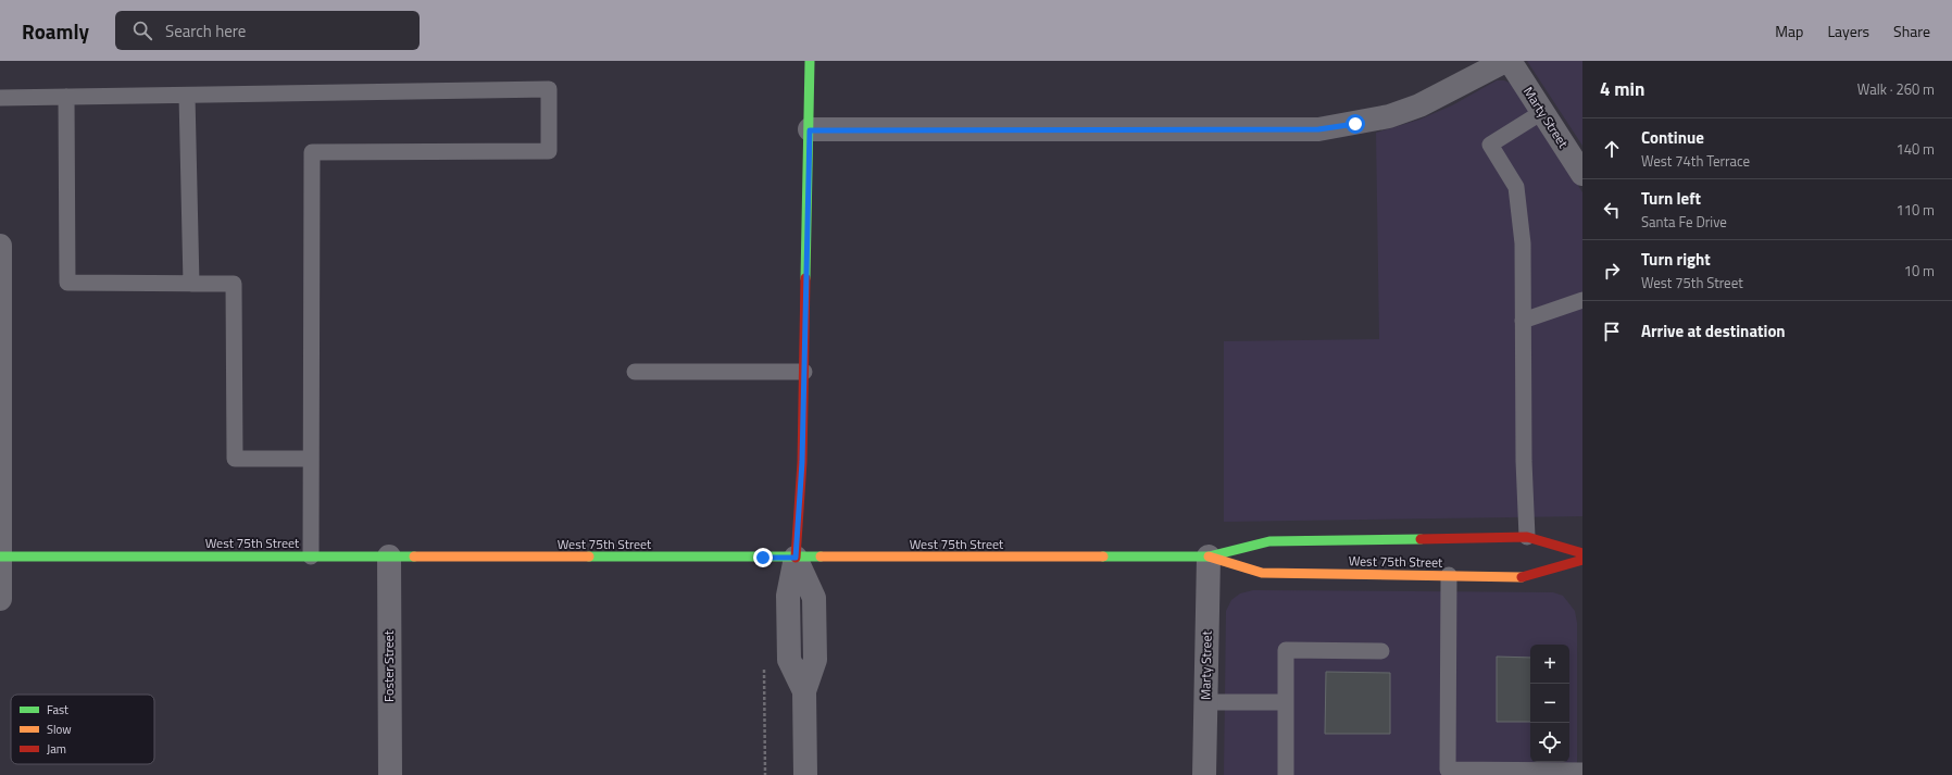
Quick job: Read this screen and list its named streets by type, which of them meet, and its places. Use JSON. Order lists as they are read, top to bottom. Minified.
{"streets":{"main road":["West 75th Street"],"street":["Marty Street","Foster Street"]},"crossings":[["Marty Street","West 75th Street"],["West 75th Street","Foster Street"]],"legend":["Fast","Slow","Jam"],"page":{"header":"Roamly","search":"Search here","nav":["Map","Layers","Share"],"heading":["4 min","Walk · 260 m"],"list":[["Continue","West 74th Terrace","140 m"],["Turn left","Santa Fe Drive","110 m"],["Turn right","West 75th Street","10 m"],"Arrive at destination"],"map_buttons":["+","−"]}}
